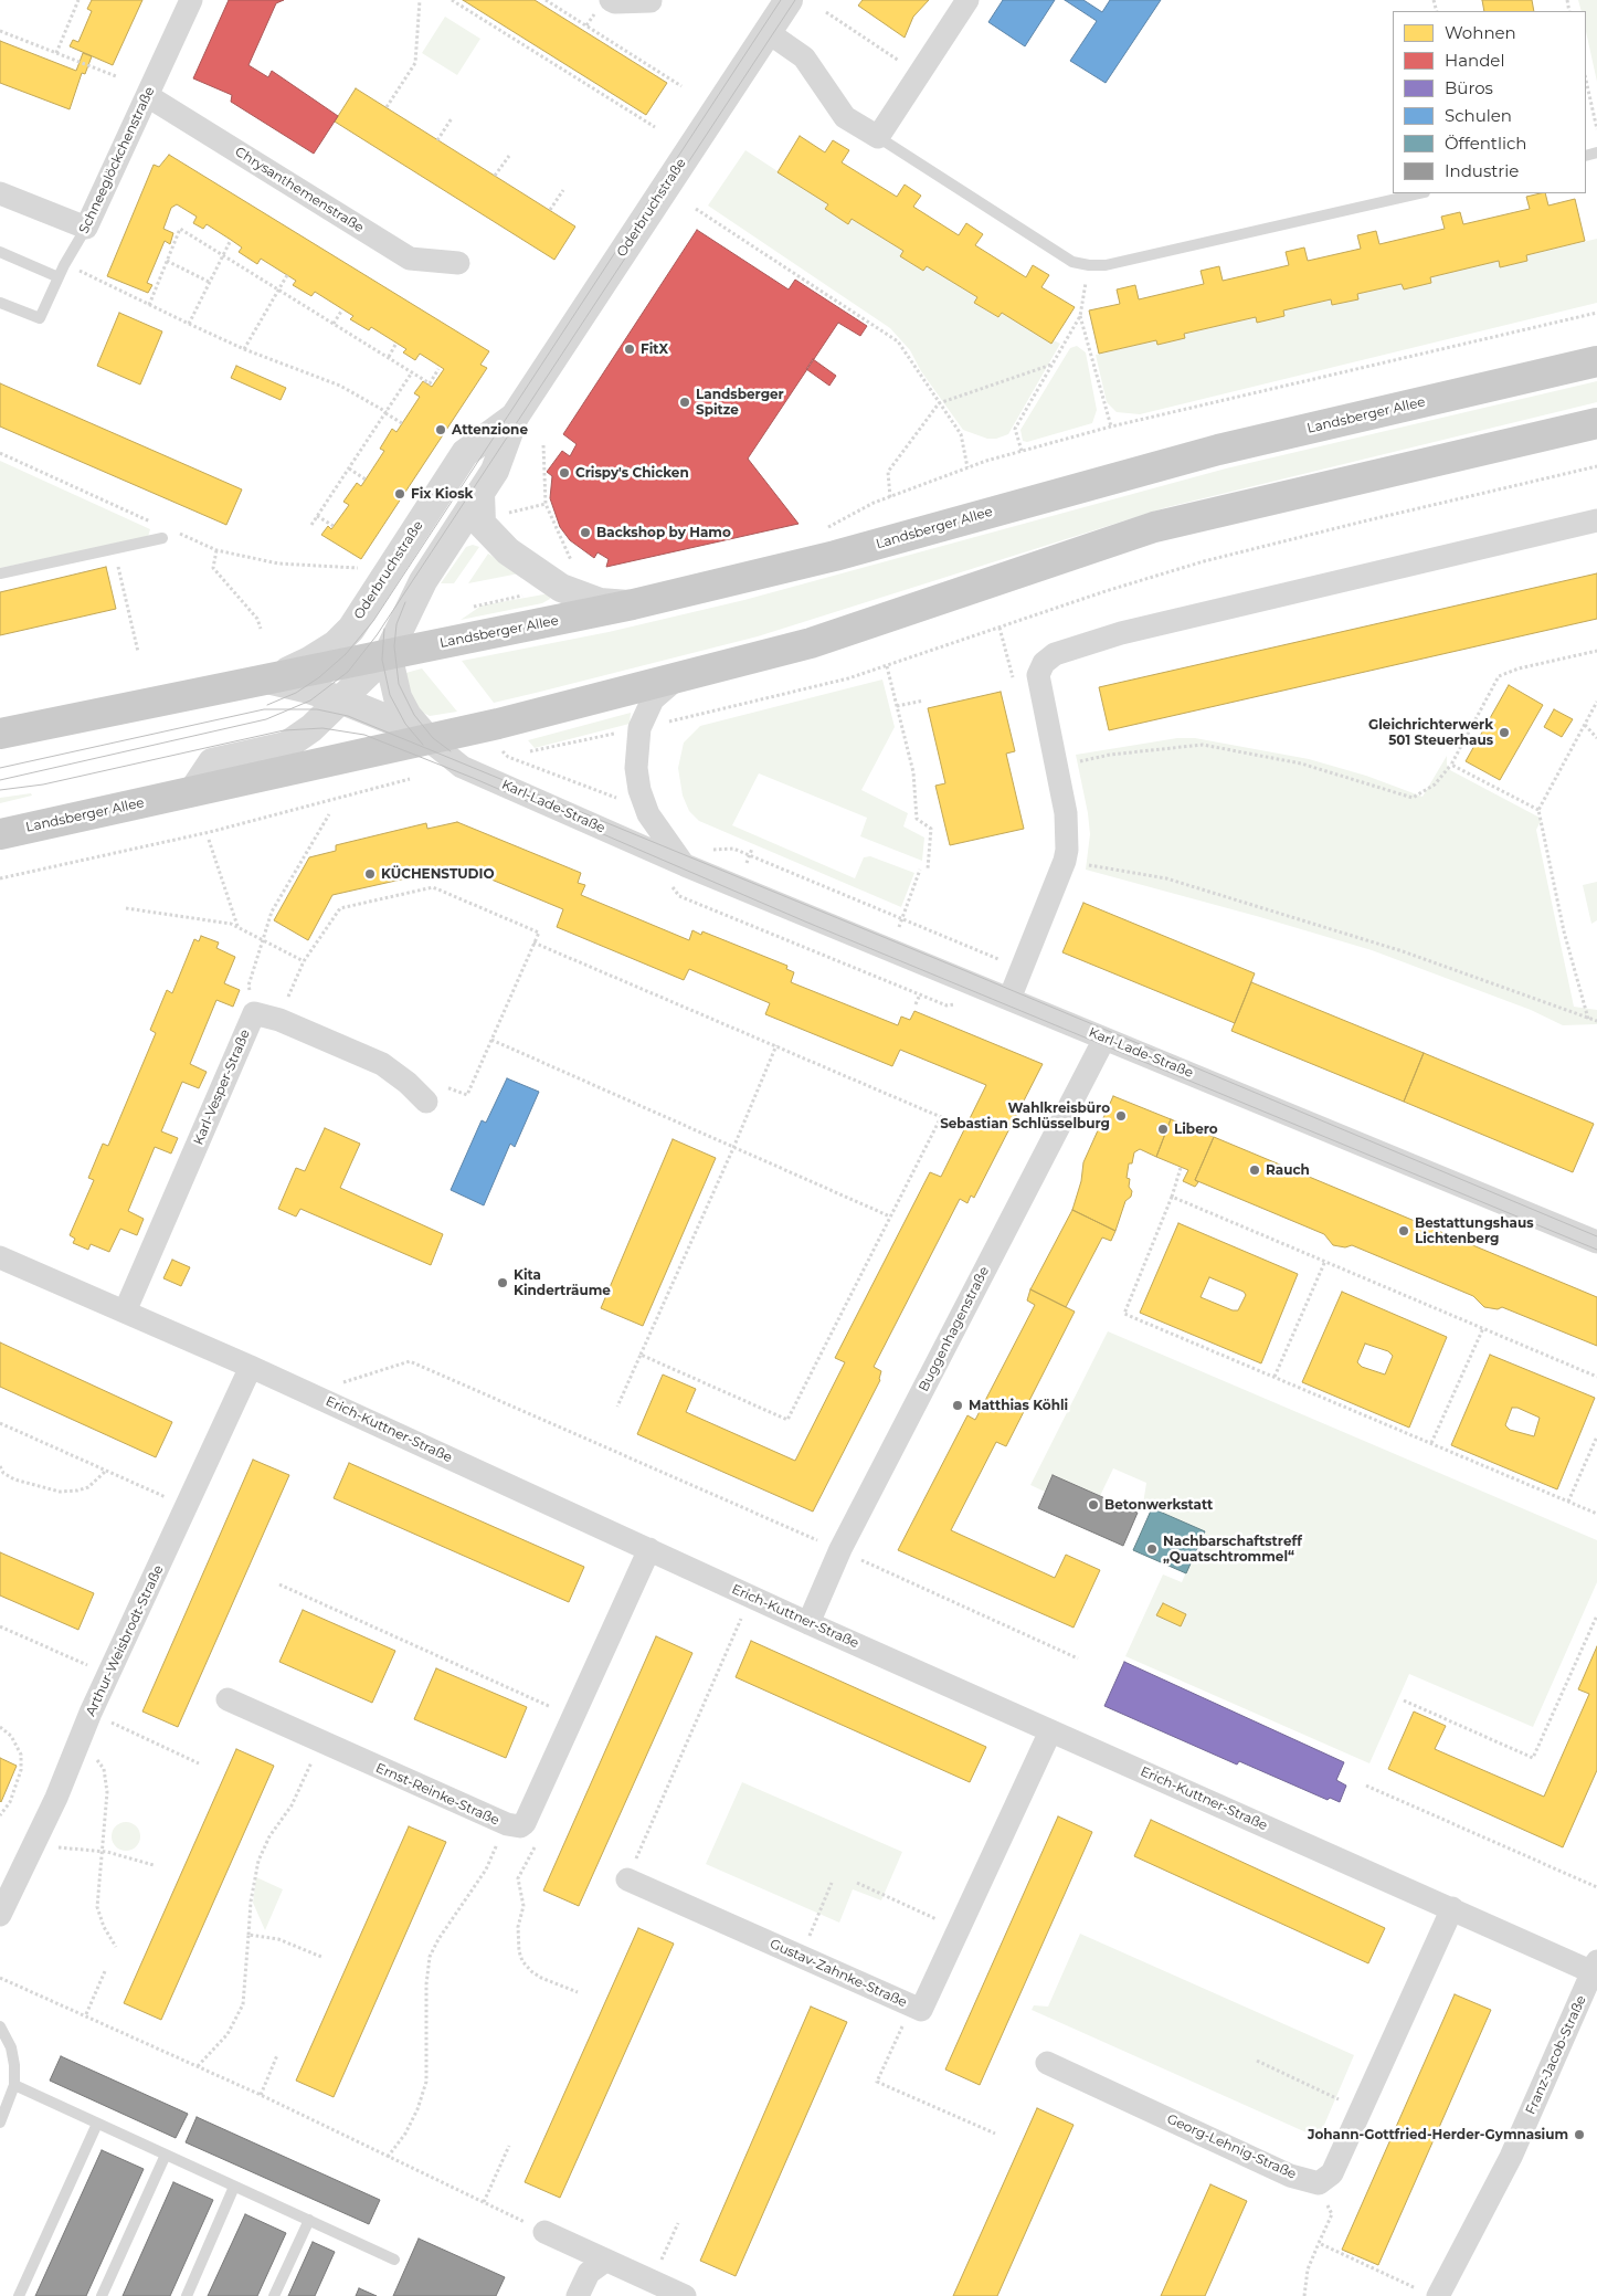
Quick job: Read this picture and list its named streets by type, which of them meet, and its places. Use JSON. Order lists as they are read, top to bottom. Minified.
{"streets":{"main road":["Landsberger Allee"],"street":["Schneeglöckchenstraße","Chrysanthemenstraße","Oderbruchstraße","Karl-Lade-Straße","Karl-Vesper-Straße","Buggenhagenstraße","Erich-Kuttner-Straße","Arthur-Weisbrodt-Straße","Ernst-Reinke-Straße","Gustav-Zahnke-Straße","Franz-Jacob-Straße","Georg-Lehnig-Straße"]},"crossings":[["Schneeglöckchenstraße","Chrysanthemenstraße"],["Oderbruchstraße","Landsberger Allee"],["Landsberger Allee","Karl-Lade-Straße"],["Karl-Lade-Straße","Buggenhagenstraße"],["Karl-Vesper-Straße","Erich-Kuttner-Straße"],["Buggenhagenstraße","Erich-Kuttner-Straße"],["Erich-Kuttner-Straße","Arthur-Weisbrodt-Straße"],["Erich-Kuttner-Straße","Gustav-Zahnke-Straße"],["Erich-Kuttner-Straße","Franz-Jacob-Straße"]],"places":["FitX","Landsberger Spitze","Attenzione","Crispy's Chicken","Fix Kiosk","Backshop by Hamo","Gleichrichterwerk 501 Steuerhaus","KÜCHENSTUDIO","Wahlkreisbüro Sebastian Schlüsselburg","Libero","Rauch","Bestattungshaus Lichtenberg","Kita Kinderträume","Matthias Köhli","Betonwerkstatt","Nachbarschaftstreff „Quatschtrommel“","Johann-Gottfried-Herder-Gymnasium"],"legend":["Wohnen","Handel","Büros","Schulen","Öffentlich","Industrie"]}
